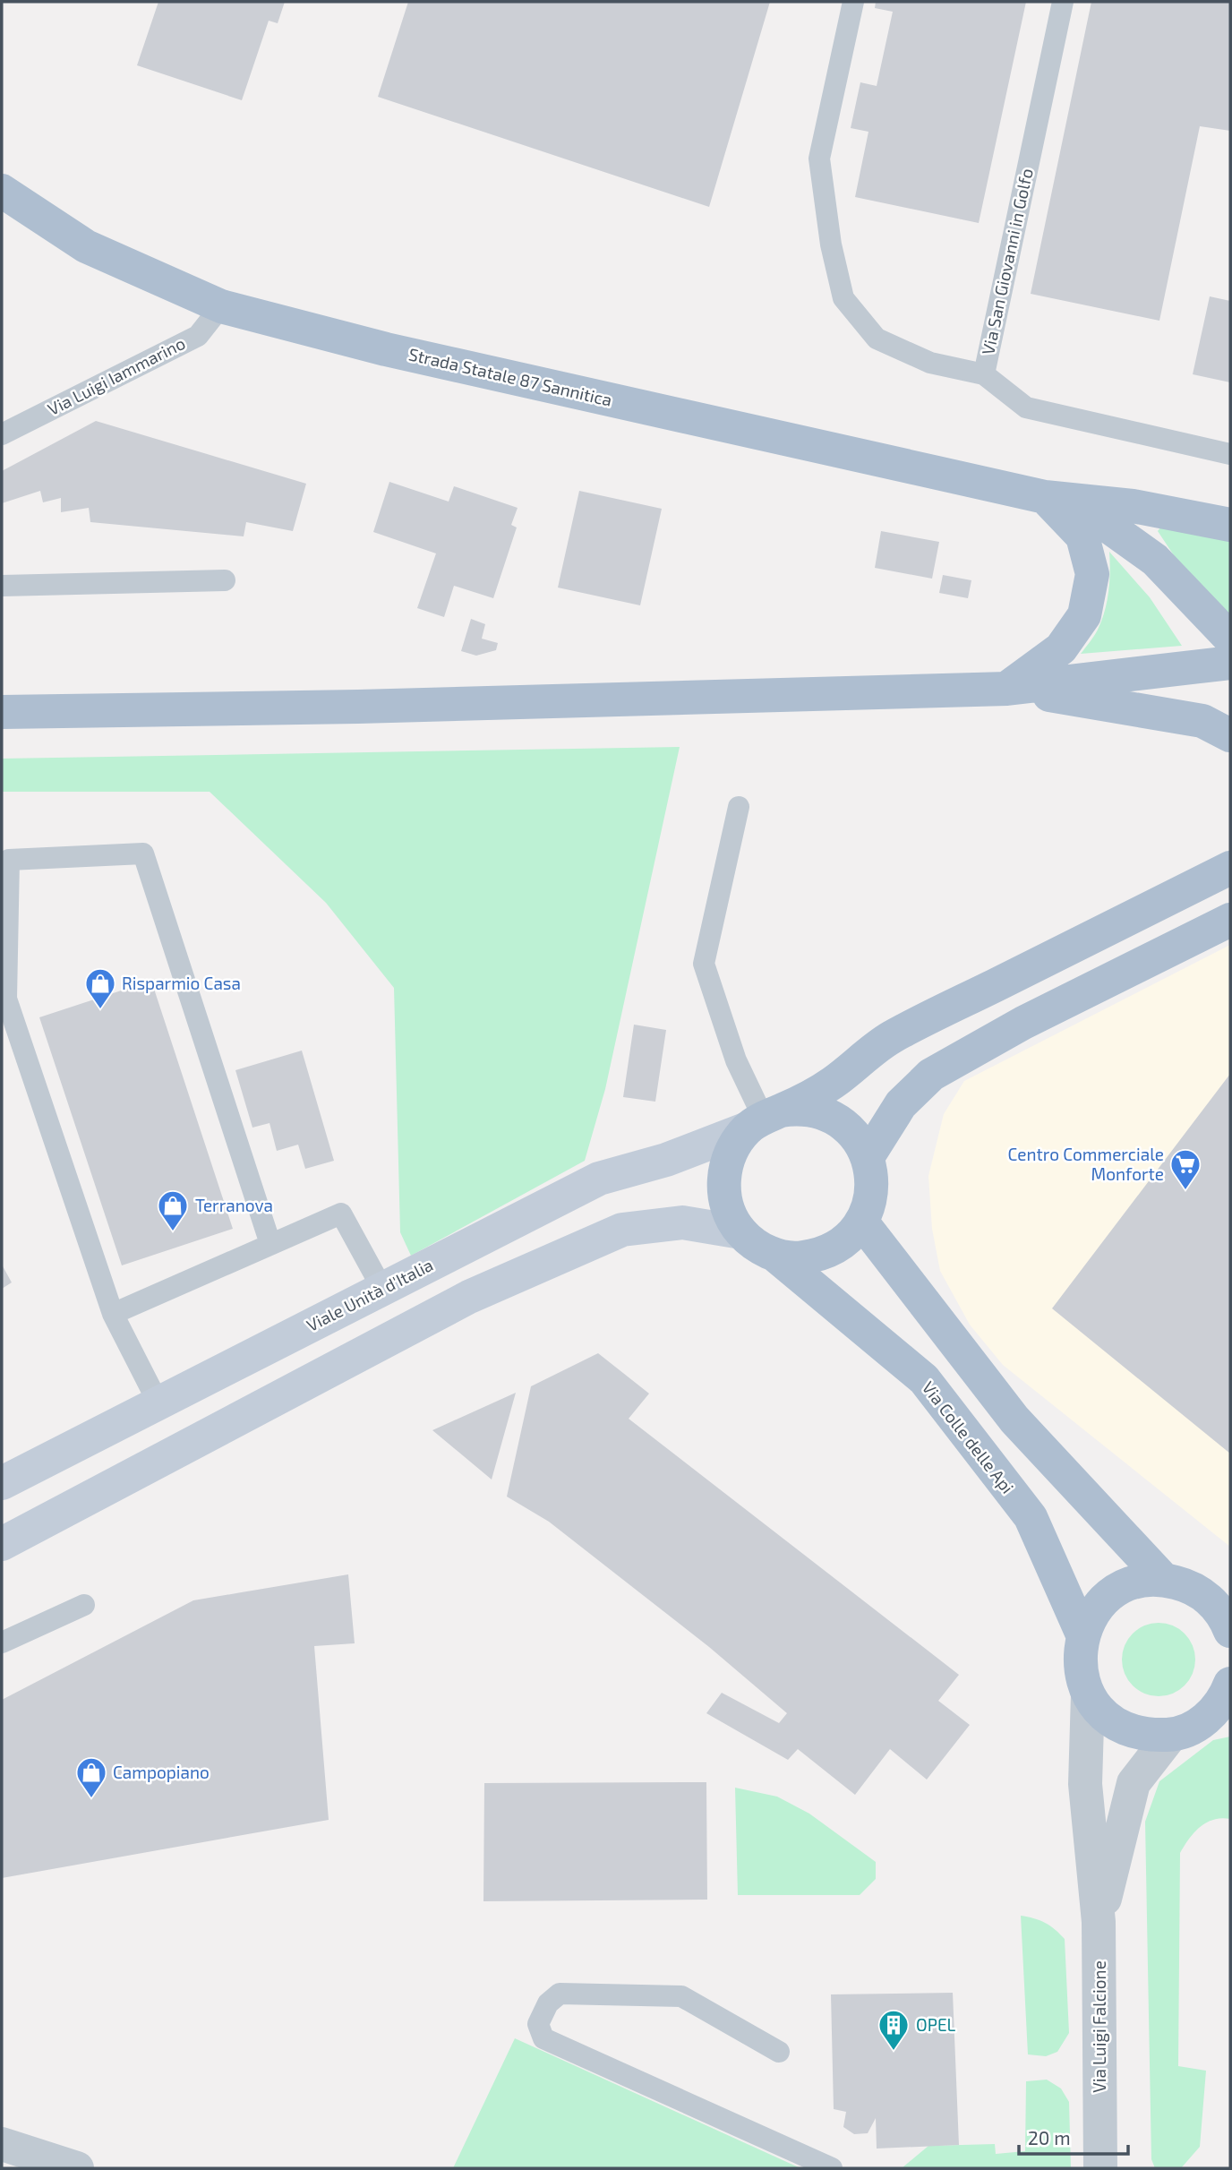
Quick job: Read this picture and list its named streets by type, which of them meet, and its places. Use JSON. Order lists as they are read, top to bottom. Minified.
{"streets":{"main road":["Strada Statale 87 Sannitica","Via Colle delle Api"],"street":["Viale Unità d'Italia","Via Luigi Falcione"],"lane":["Via San Giovanni in Golfo","Via Luigi Iammarino"]},"crossings":[["Via Luigi Iammarino","Strada Statale 87 Sannitica"],["Viale Unità d'Italia","Via Colle delle Api"]],"places":{"shop":["Risparmio Casa","Terranova","Campopiano"],"supermarket":["Centro Commerciale Monforte"],"building":["OPEL"]},"scale_bar":"20 m"}
